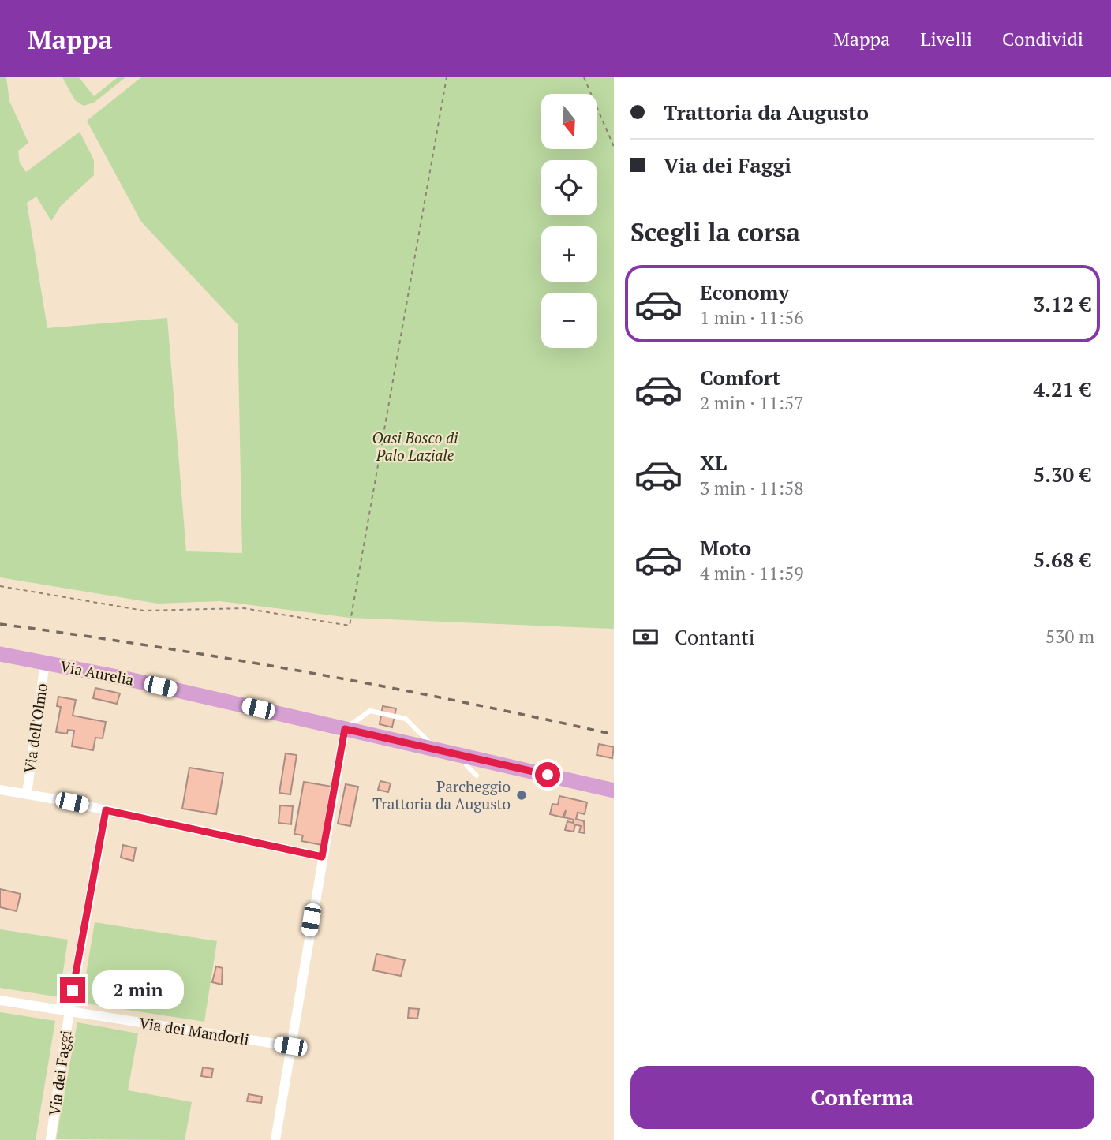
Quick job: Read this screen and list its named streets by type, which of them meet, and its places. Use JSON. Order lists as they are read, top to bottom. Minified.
{"streets":{"main road":["Via Aurelia"],"street":["Via dell'Olmo","Via dei Mandorli","Via dei Faggi"]},"crossings":[["Via Aurelia","Via dell'Olmo"],["Via dei Mandorli","Via dei Faggi"]],"parks":["Oasi Bosco di Palo Laziale"],"places":["Parcheggio Trattoria da Augusto"],"north":"bottom","page":{"header":"Mappa","nav":["Mappa","Livelli","Condividi"],"banner":["Trattoria da Augusto","Via dei Faggi"],"map_buttons":["+","−"],"heading":"Scegli la corsa","list":[{"name":"Economy","note":"1 min · 11:56","value":"3.12 €"},{"name":"Comfort","note":"2 min · 11:57","value":"4.21 €"},{"name":"XL","note":"3 min · 11:58","value":"5.30 €"},{"name":"Moto","note":"4 min · 11:59","value":"5.68 €"}],"pay":["Contanti","530 m"],"bubble":"2 min","buttons":"Conferma"}}
